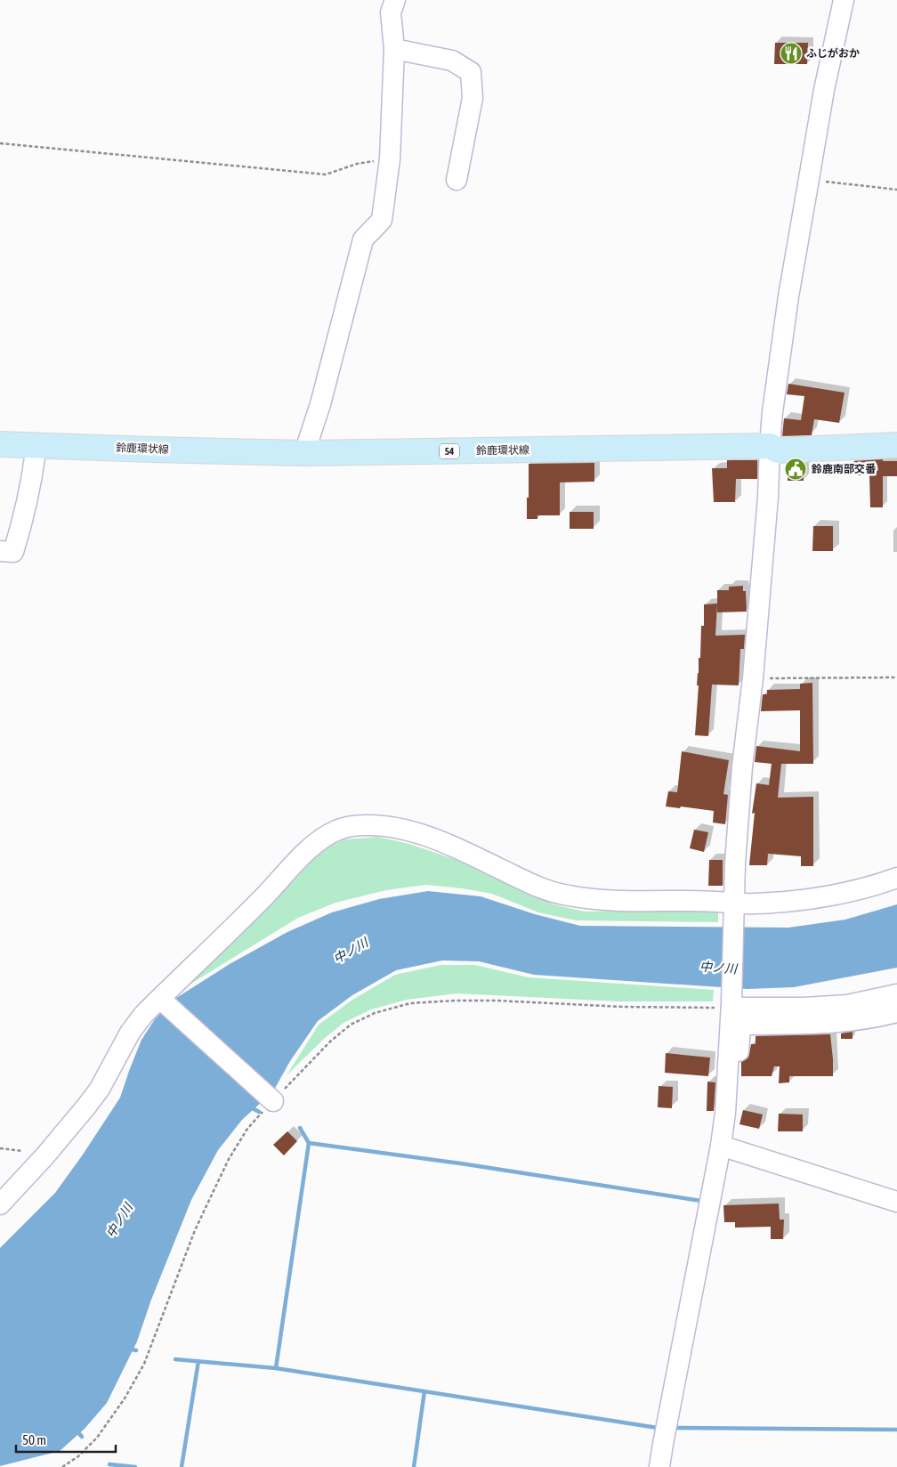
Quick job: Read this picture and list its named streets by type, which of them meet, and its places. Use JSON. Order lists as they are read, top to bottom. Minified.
{"streets":{"main road":["鈴鹿環状線","54"]},"water":["中ノ川"],"places":{"restaurant":["ふじがおか"],"public building":["鈴鹿南部交番"]},"scale_bar":"50 m"}
